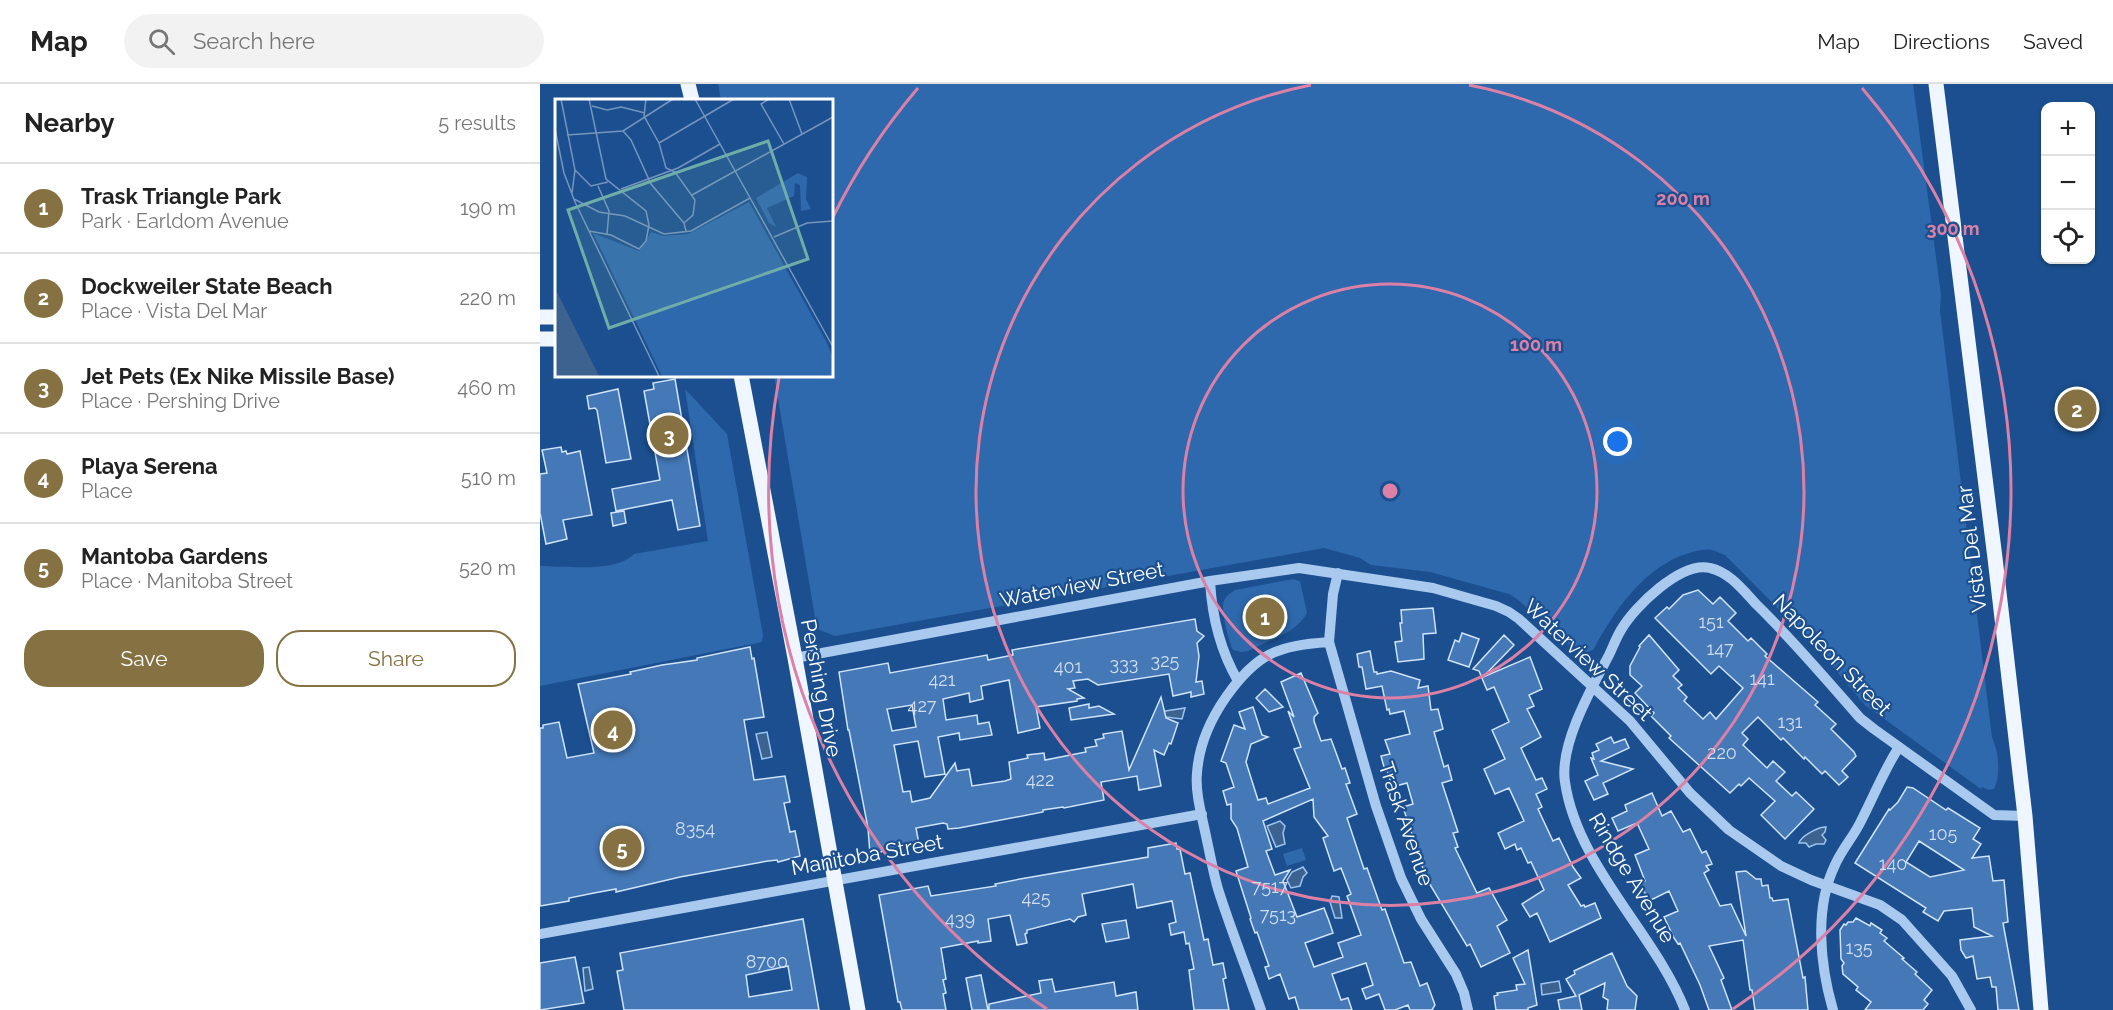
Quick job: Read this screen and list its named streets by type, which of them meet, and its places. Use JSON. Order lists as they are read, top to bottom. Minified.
{"streets":{"main road":["Vista Del Mar","Pershing Drive"],"street":["Waterview Street","Napoleon Street","Trask Avenue","Manitoba Street","Rindge Avenue"]},"crossings":[["Vista Del Mar","Napoleon Street"],["Waterview Street","Pershing Drive"],["Waterview Street","Rindge Avenue"],["Napoleon Street","Rindge Avenue"],["Pershing Drive","Manitoba Street"]],"house_numbers":["151","147","325","333","401","141","421","427","131","220","422","8354","105","140","7517","425","7513","439","135","8700"],"page":{"header":"Map","search":"Search here","nav":["Map","Directions","Saved"],"heading":["Nearby","5 results"],"map_buttons":["+","−"],"list":[{"mark":"1","name":"Trask Triangle Park","note":"Park · Earldom Avenue","value":"190 m"},{"mark":"2","name":"Dockweiler State Beach","note":"Place · Vista Del Mar","value":"220 m"},{"mark":"3","name":"Jet Pets (Ex Nike Missile Base)","note":"Place · Pershing Drive","value":"460 m"},{"mark":"4","name":"Playa Serena","note":"Place","value":"510 m"},{"mark":"5","name":"Mantoba Gardens","note":"Place · Manitoba Street","value":"520 m"}],"pins":["2","3","1","4","5"],"buttons":["Save","Share"]},"rings":["200 m","300 m","100 m"]}
